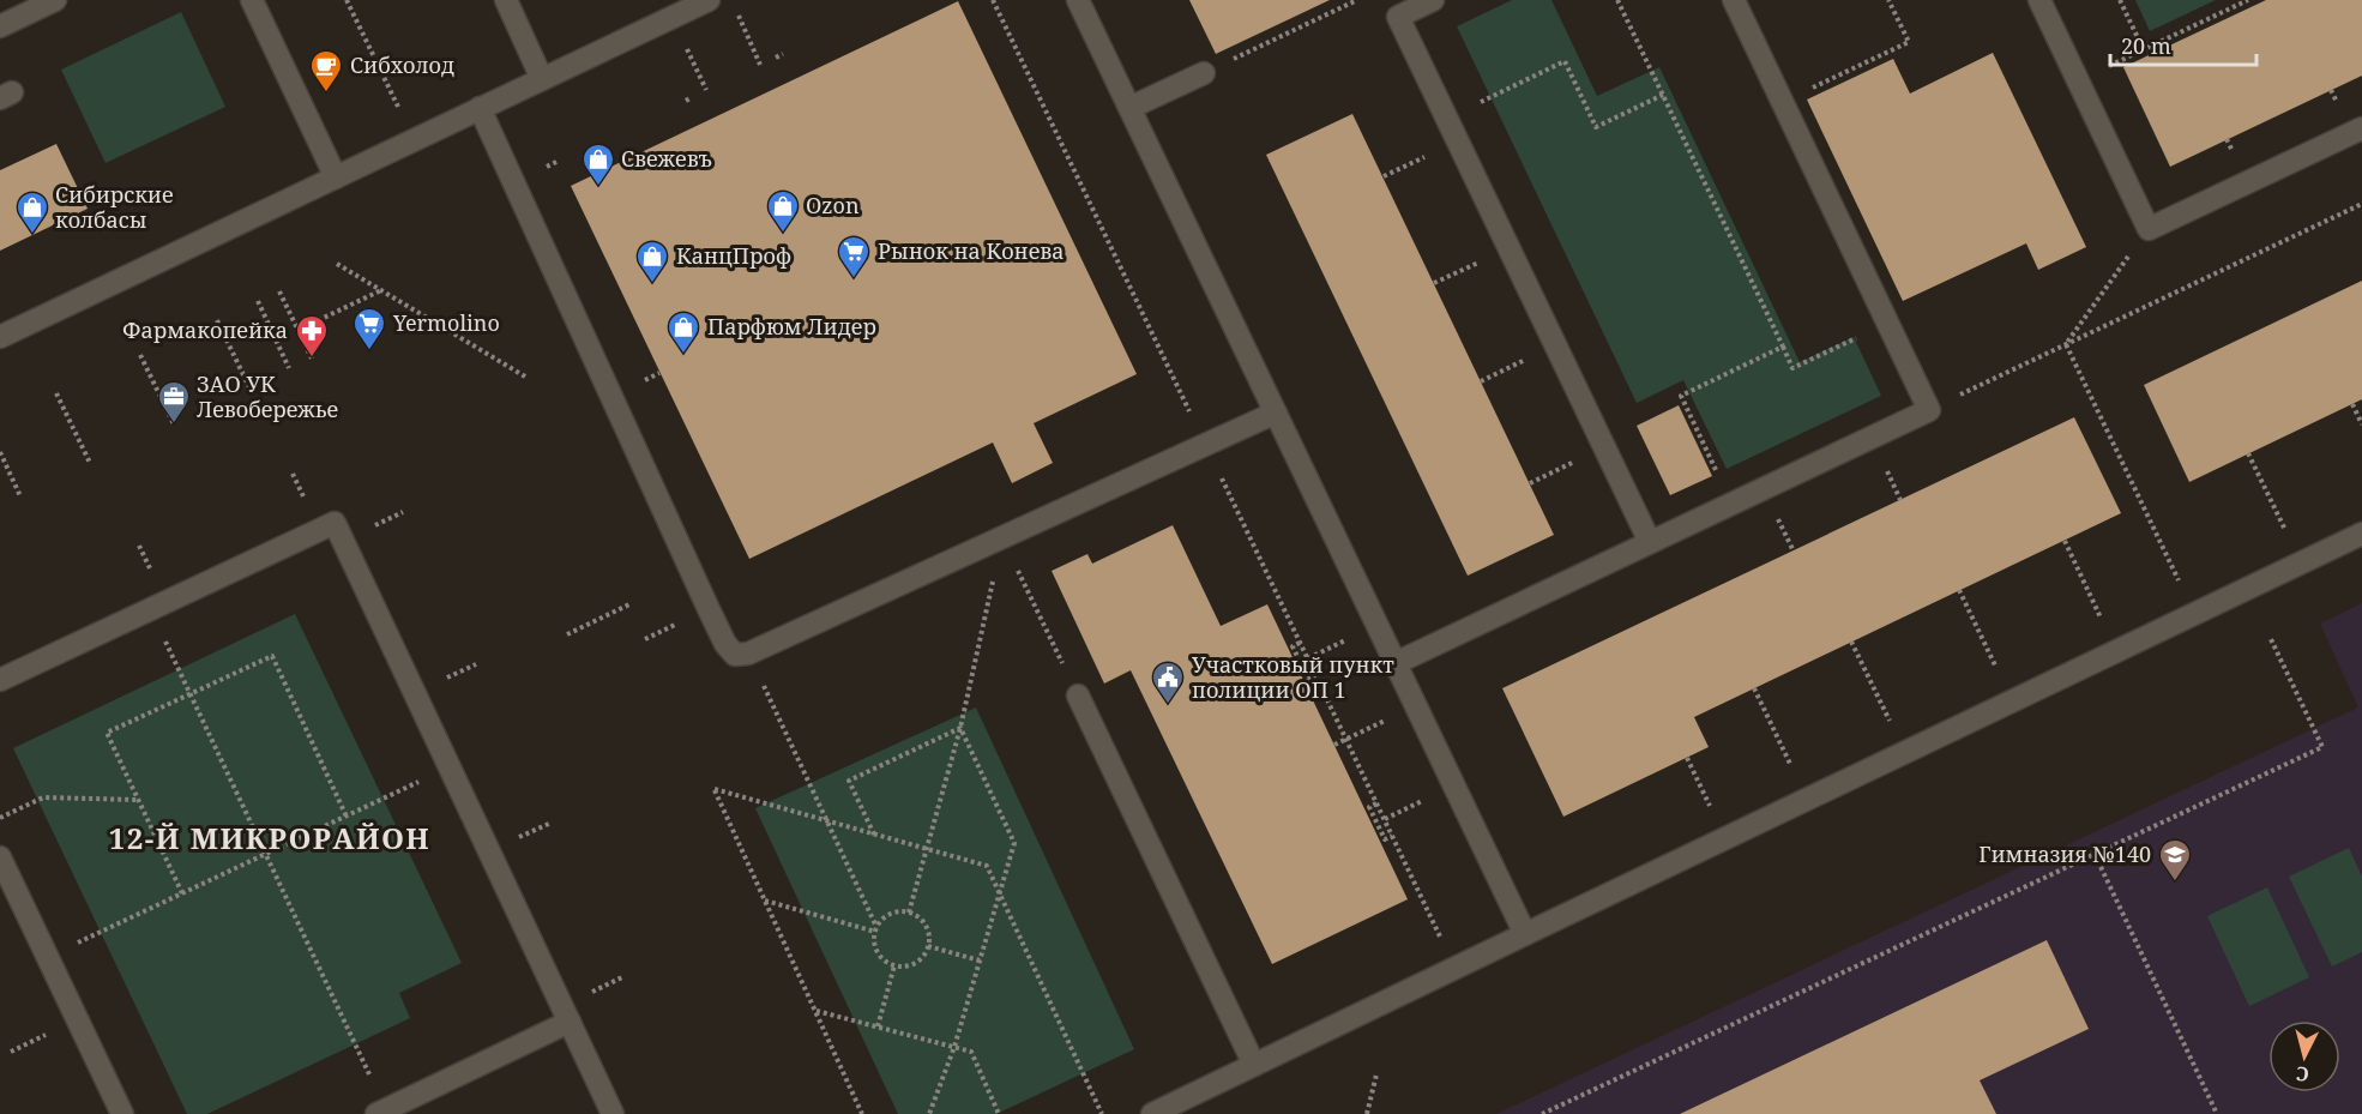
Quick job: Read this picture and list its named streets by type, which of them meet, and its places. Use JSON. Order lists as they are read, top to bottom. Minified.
{"districts":["12-Й МИКРОРАЙОН"],"places":{"cafe":["Сибхолод"],"shop":["Свежевъ","Ozon","Сибирские колбасы","КанцПроф","Парфюм Лидер"],"supermarket":["Рынок на Конева","Yermolino"],"pharmacy":["Фармакопейка"],"office":["ЗАО УК Левобережье"],"public building":["Участковый пункт полиции ОП 1"],"school or university":["Гимназия №140"]},"scale_bar":"20 m","north":"bottom"}
